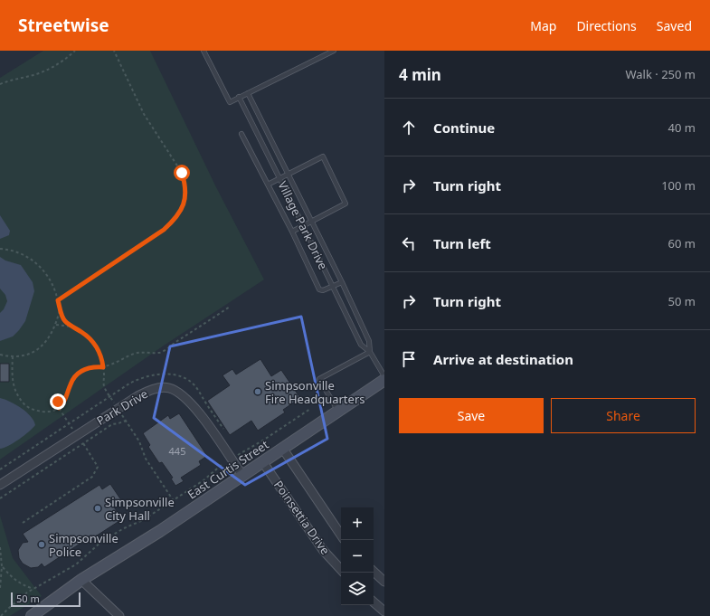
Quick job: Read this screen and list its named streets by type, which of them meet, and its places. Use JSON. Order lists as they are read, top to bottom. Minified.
{"streets":{"main road":["East Curtis Street"],"street":["Park Drive","Poinsettia Drive"],"lane":["Village Park Drive"]},"crossings":[["Park Drive","East Curtis Street"],["East Curtis Street","Poinsettia Drive"]],"places":["Simpsonville Fire Headquarters","Simpsonville City Hall","Simpsonville Police"],"house_numbers":["445"],"scale_bar":"50 m","page":{"header":"Streetwise","nav":["Map","Directions","Saved"],"heading":["4 min","Walk · 250 m"],"list":[["Continue","40 m"],["Turn right","100 m"],["Turn left","60 m"],["Turn right","50 m"],"Arrive at destination"],"buttons":["Save","Share"],"map_buttons":["+","−"],"scale":"50 m"}}
